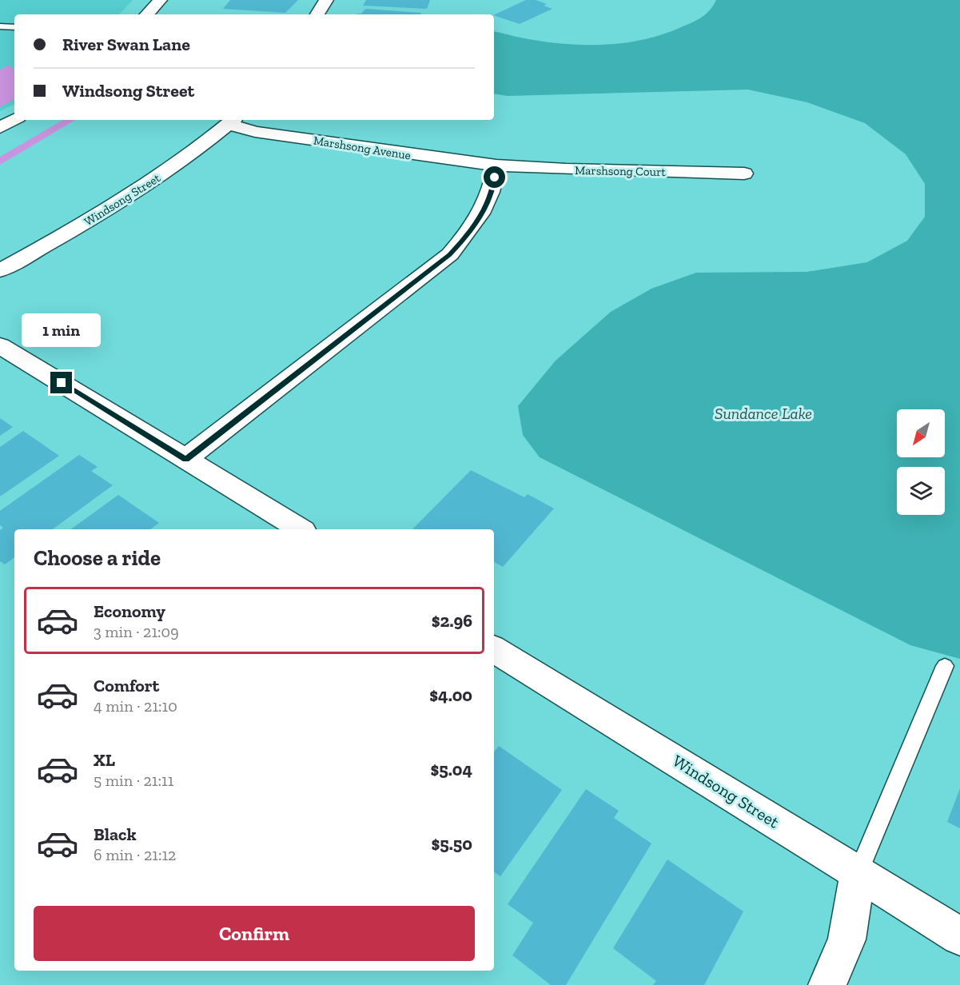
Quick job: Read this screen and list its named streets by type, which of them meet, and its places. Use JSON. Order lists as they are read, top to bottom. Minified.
{"streets":{"street":["Marshsong Avenue","Marshsong Court","Windsong Street"]},"crossings":[["Marshsong Avenue","Marshsong Court"],["Marshsong Avenue","Windsong Street"]],"water":["Sundance Lake"],"north":"bottom left","page":{"banner":["River Swan Lane","Windsong Street"],"bubble":"1 min","heading":"Choose a ride","list":[{"name":"Economy","note":"3 min · 21:09","value":"$2.96"},{"name":"Comfort","note":"4 min · 21:10","value":"$4.00"},{"name":"XL","note":"5 min · 21:11","value":"$5.04"},{"name":"Black","note":"6 min · 21:12","value":"$5.50"}],"buttons":"Confirm"}}
